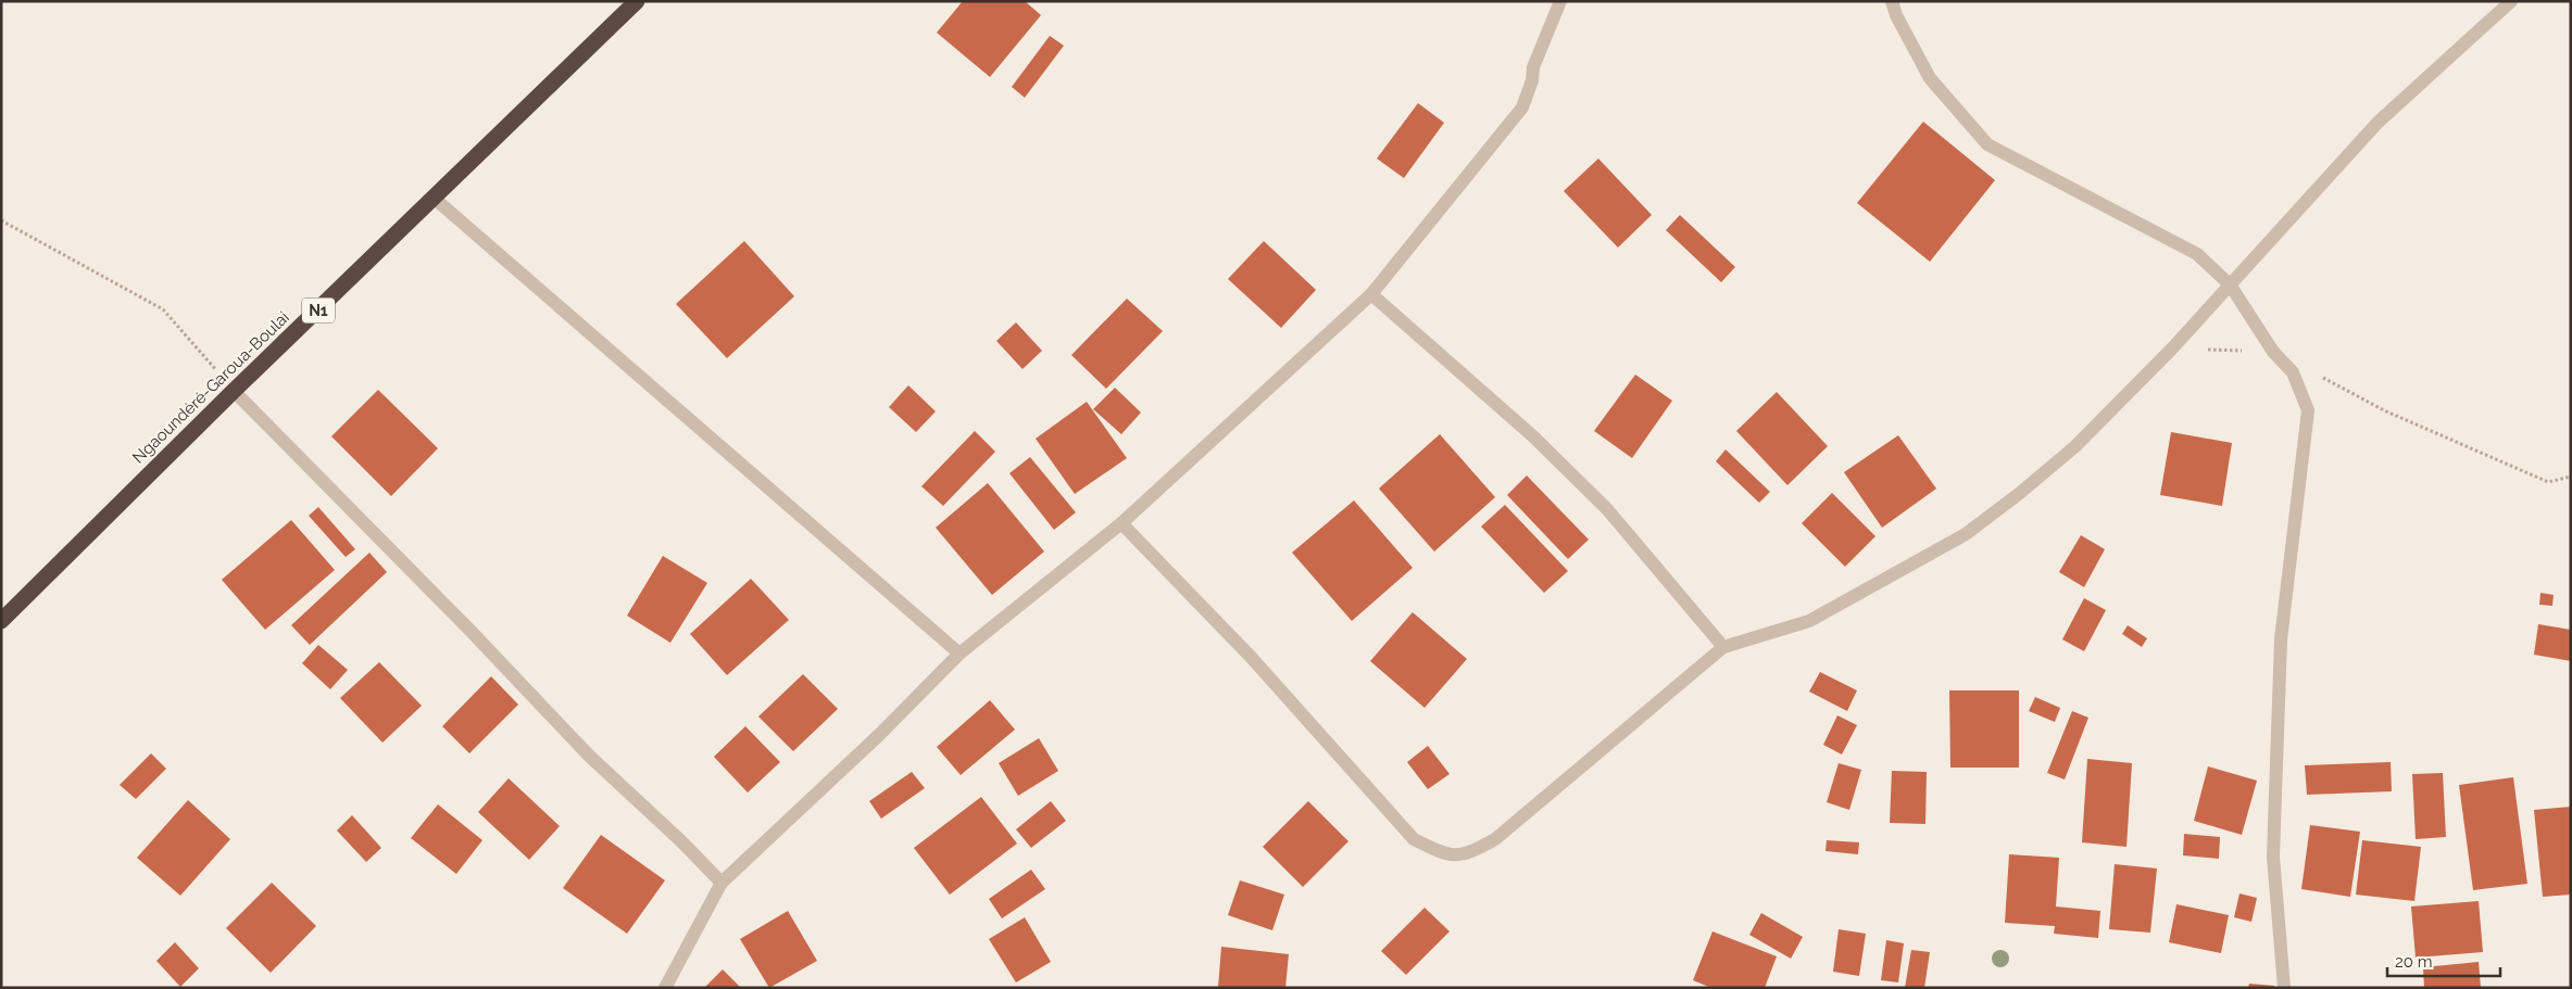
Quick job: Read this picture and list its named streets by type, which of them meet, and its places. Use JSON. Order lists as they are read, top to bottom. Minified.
{"streets":{"highway":["N1","Ngaoundéré-Garoua-Boulai"]},"scale_bar":"20 m"}
